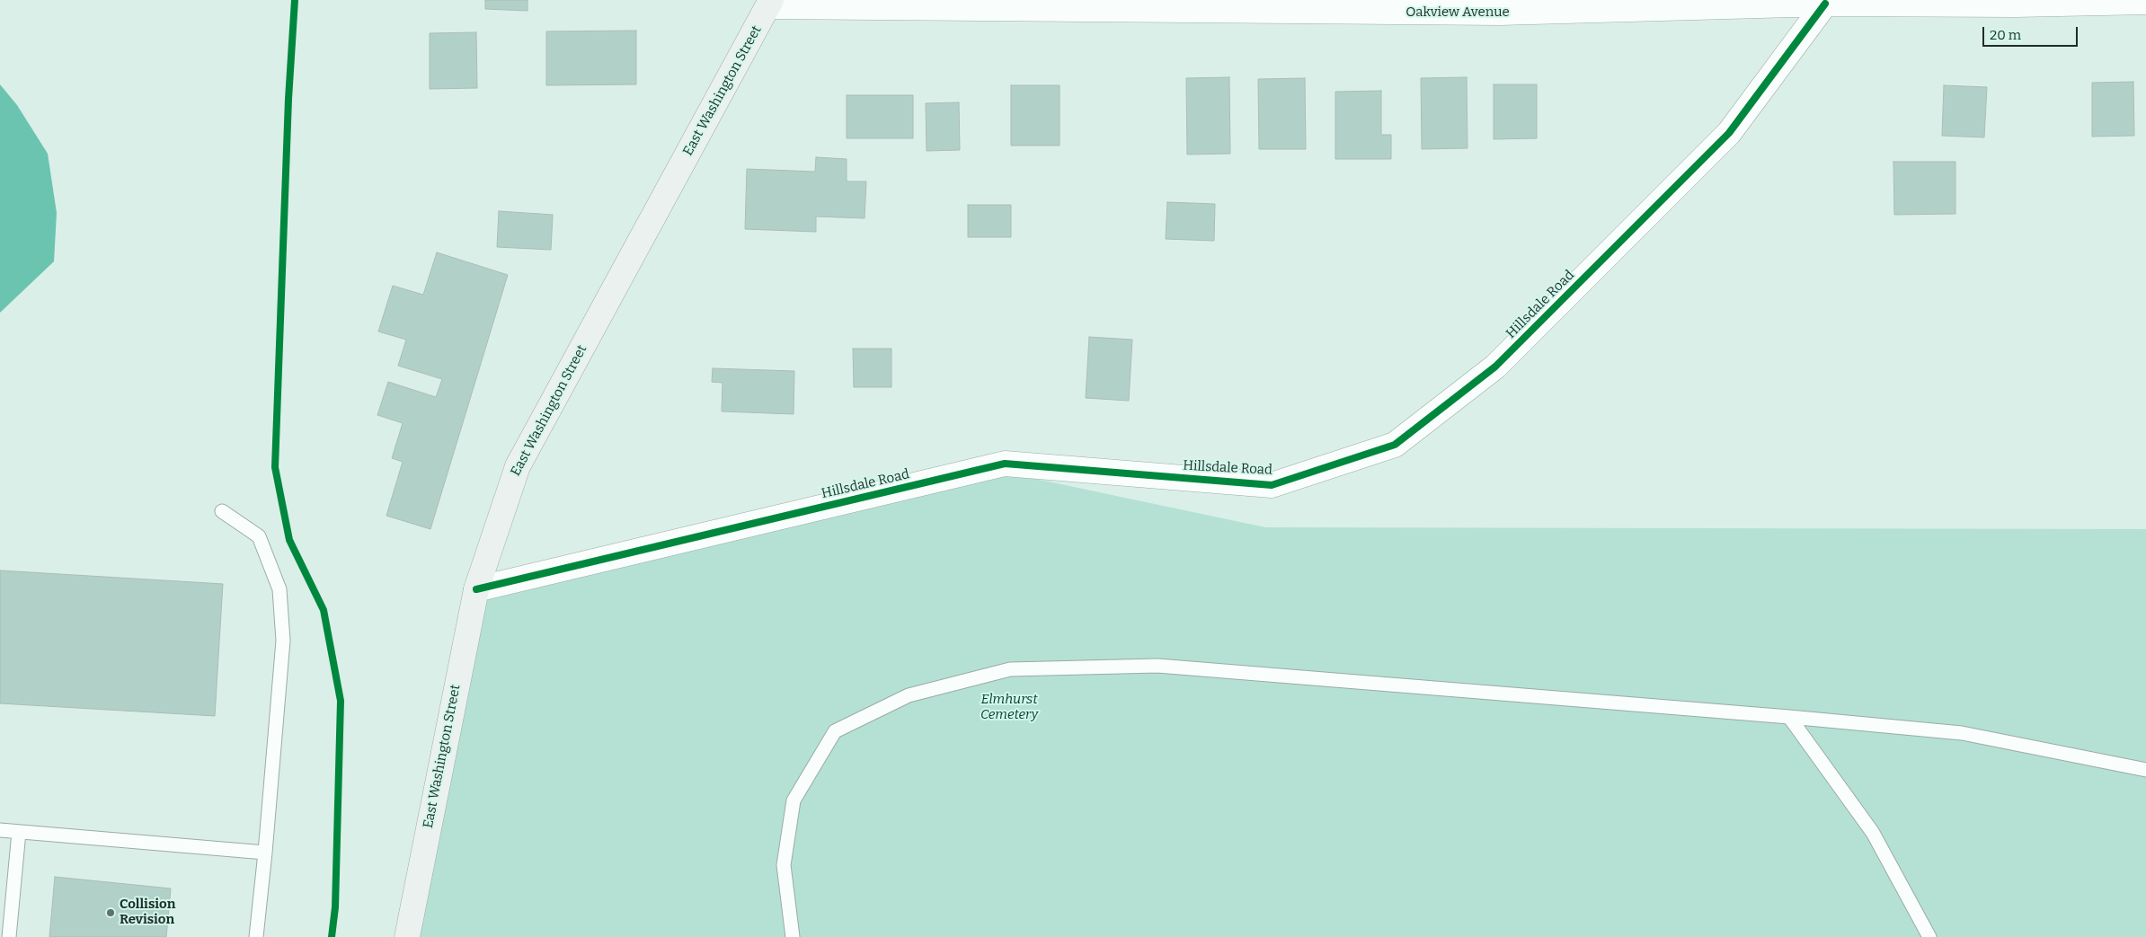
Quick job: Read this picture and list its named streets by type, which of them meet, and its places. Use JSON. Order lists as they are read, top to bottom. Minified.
{"streets":{"street":["Oakview Avenue","East Washington Street","Hillsdale Road"]},"crossings":[["Oakview Avenue","East Washington Street"],["Oakview Avenue","Hillsdale Road"],["East Washington Street","Hillsdale Road"]],"parks":["Elmhurst Cemetery"],"places":["Collision Revision"],"scale_bar":"20 m"}
